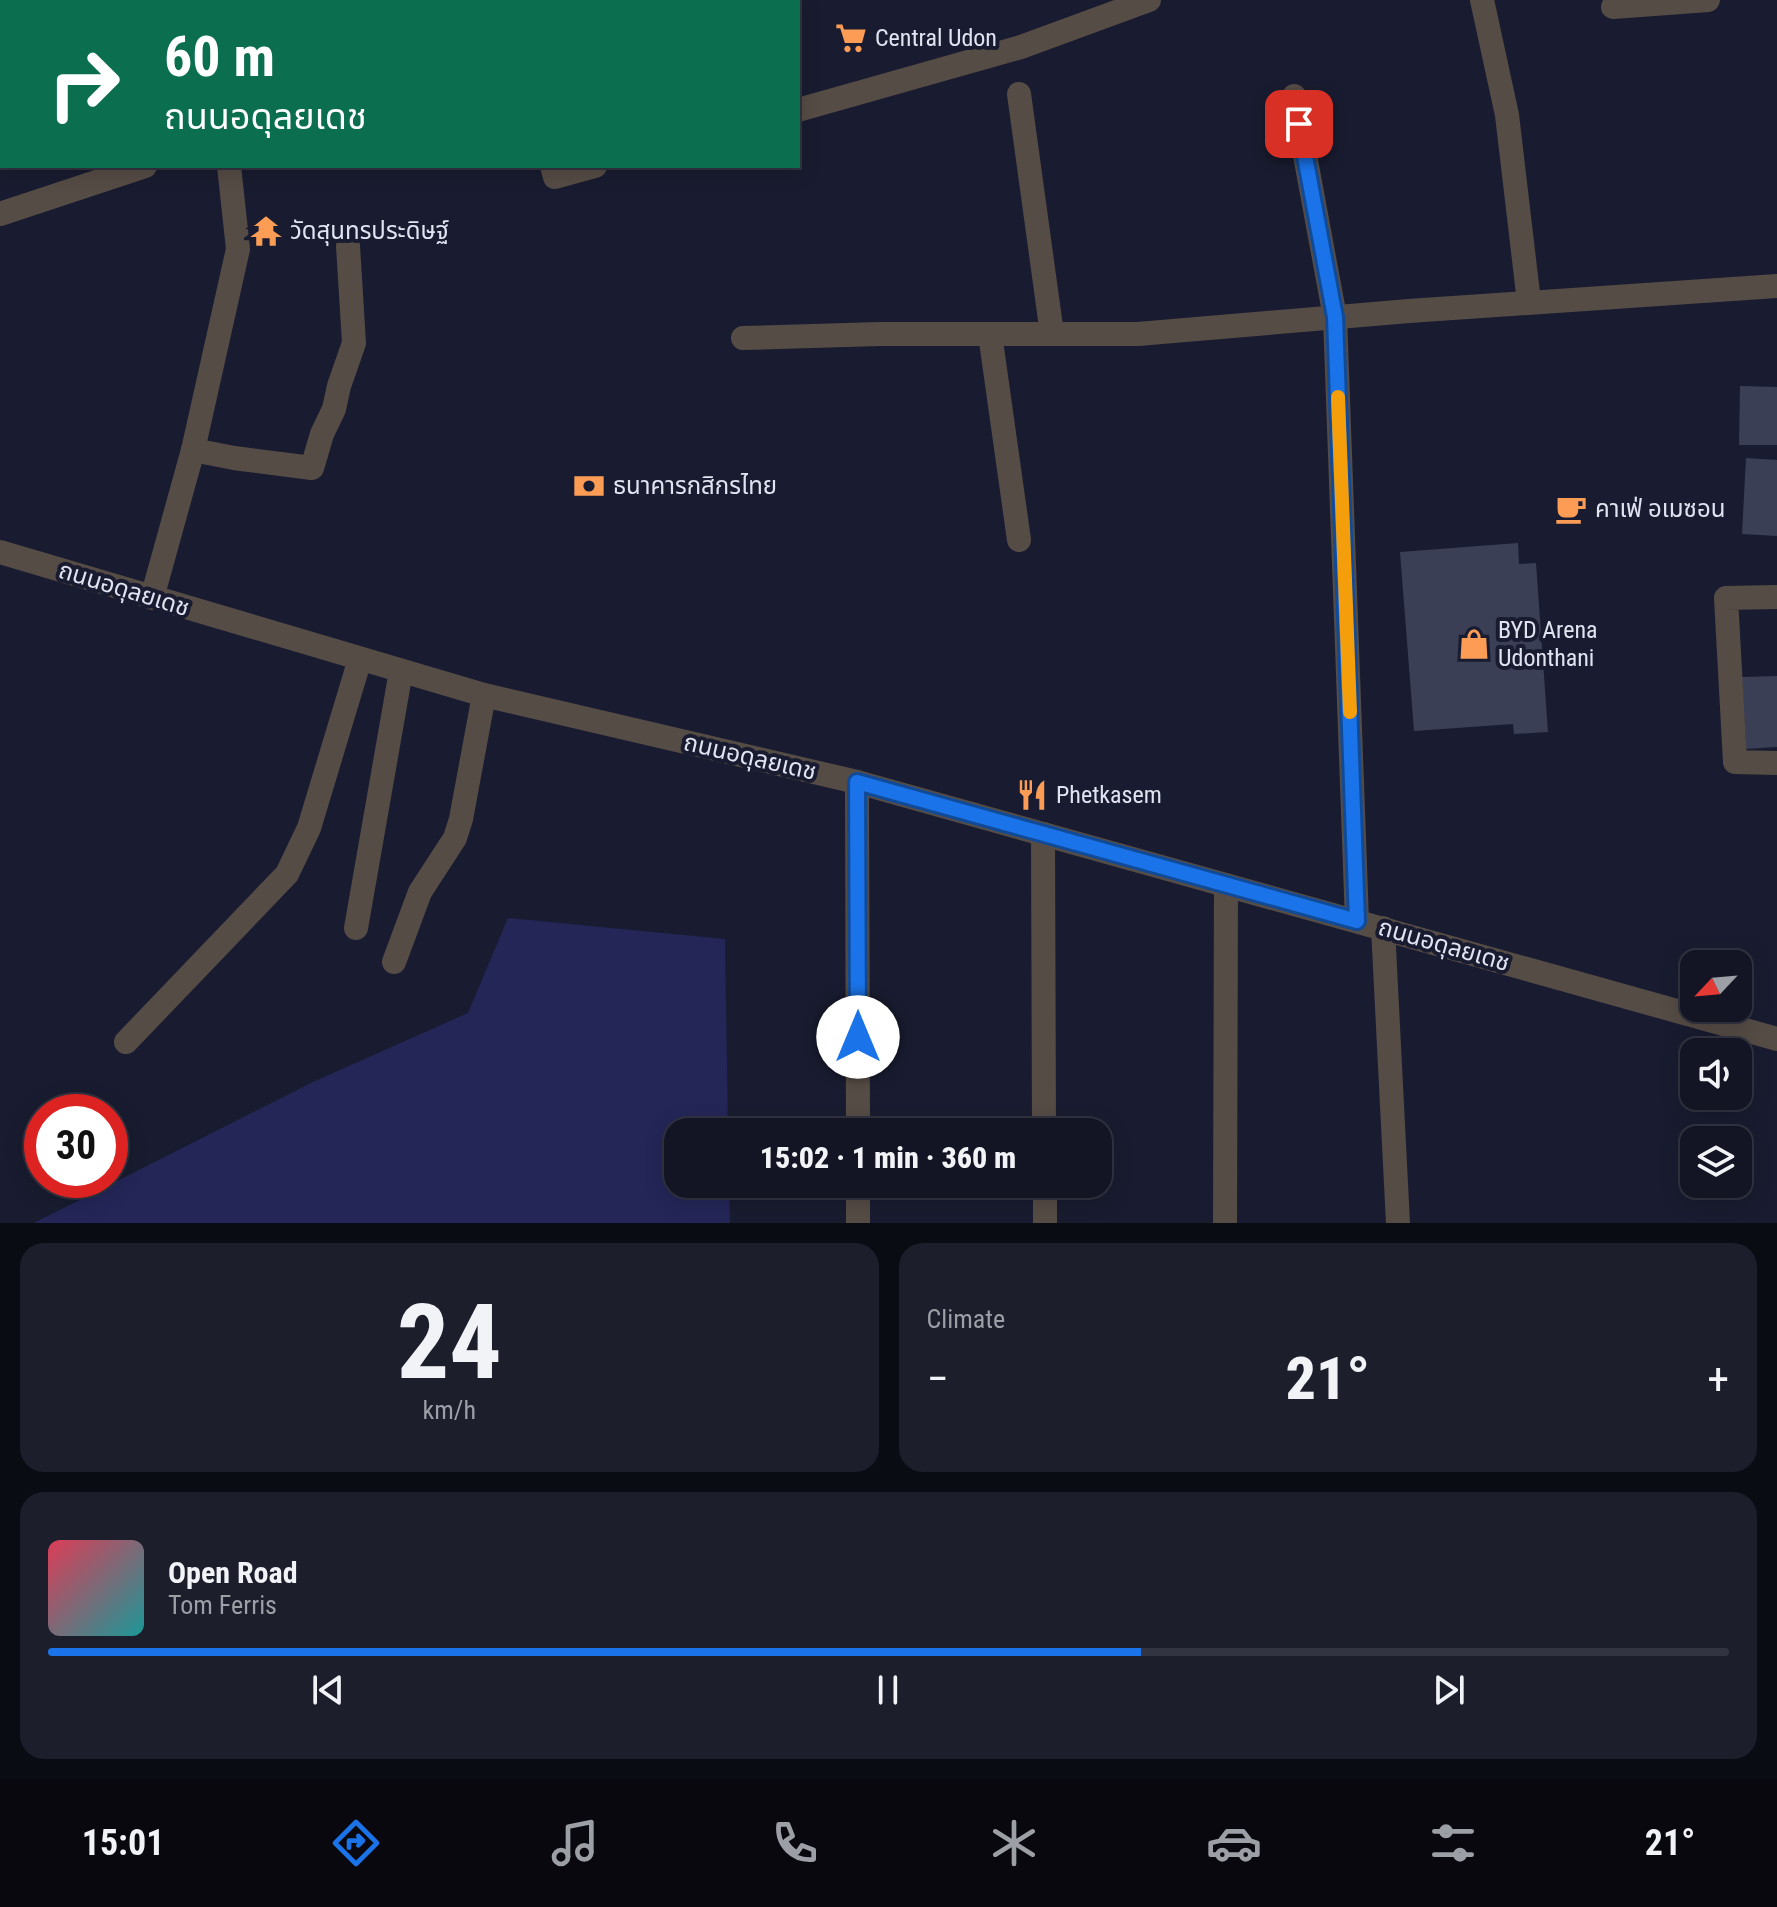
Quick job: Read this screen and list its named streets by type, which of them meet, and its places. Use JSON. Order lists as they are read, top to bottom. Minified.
{"streets":{"street":["ถนนอดุลยเดช"]},"places":{"supermarket":["Central Udon"],"temple":["วัดสุนทรประดิษฐ์"],"bank":["ธนาคารกสิกรไทย"],"cafe":["คาเฟ่ อเมซอน"],"shop":["BYD Arena Udonthani"],"restaurant":["Phetkasem"]},"north":"bottom left","page":{"turn":["60 m","ถนนอดุลยเดช"],"limit":"30","trip":"15:02 · 1 min · 360 m","tile":[["24","km/h"],"Climate"],"heat":["−","21°","+"],"song":["Open Road","Tom Ferris"],"tabs":["15:01","21°"]}}
